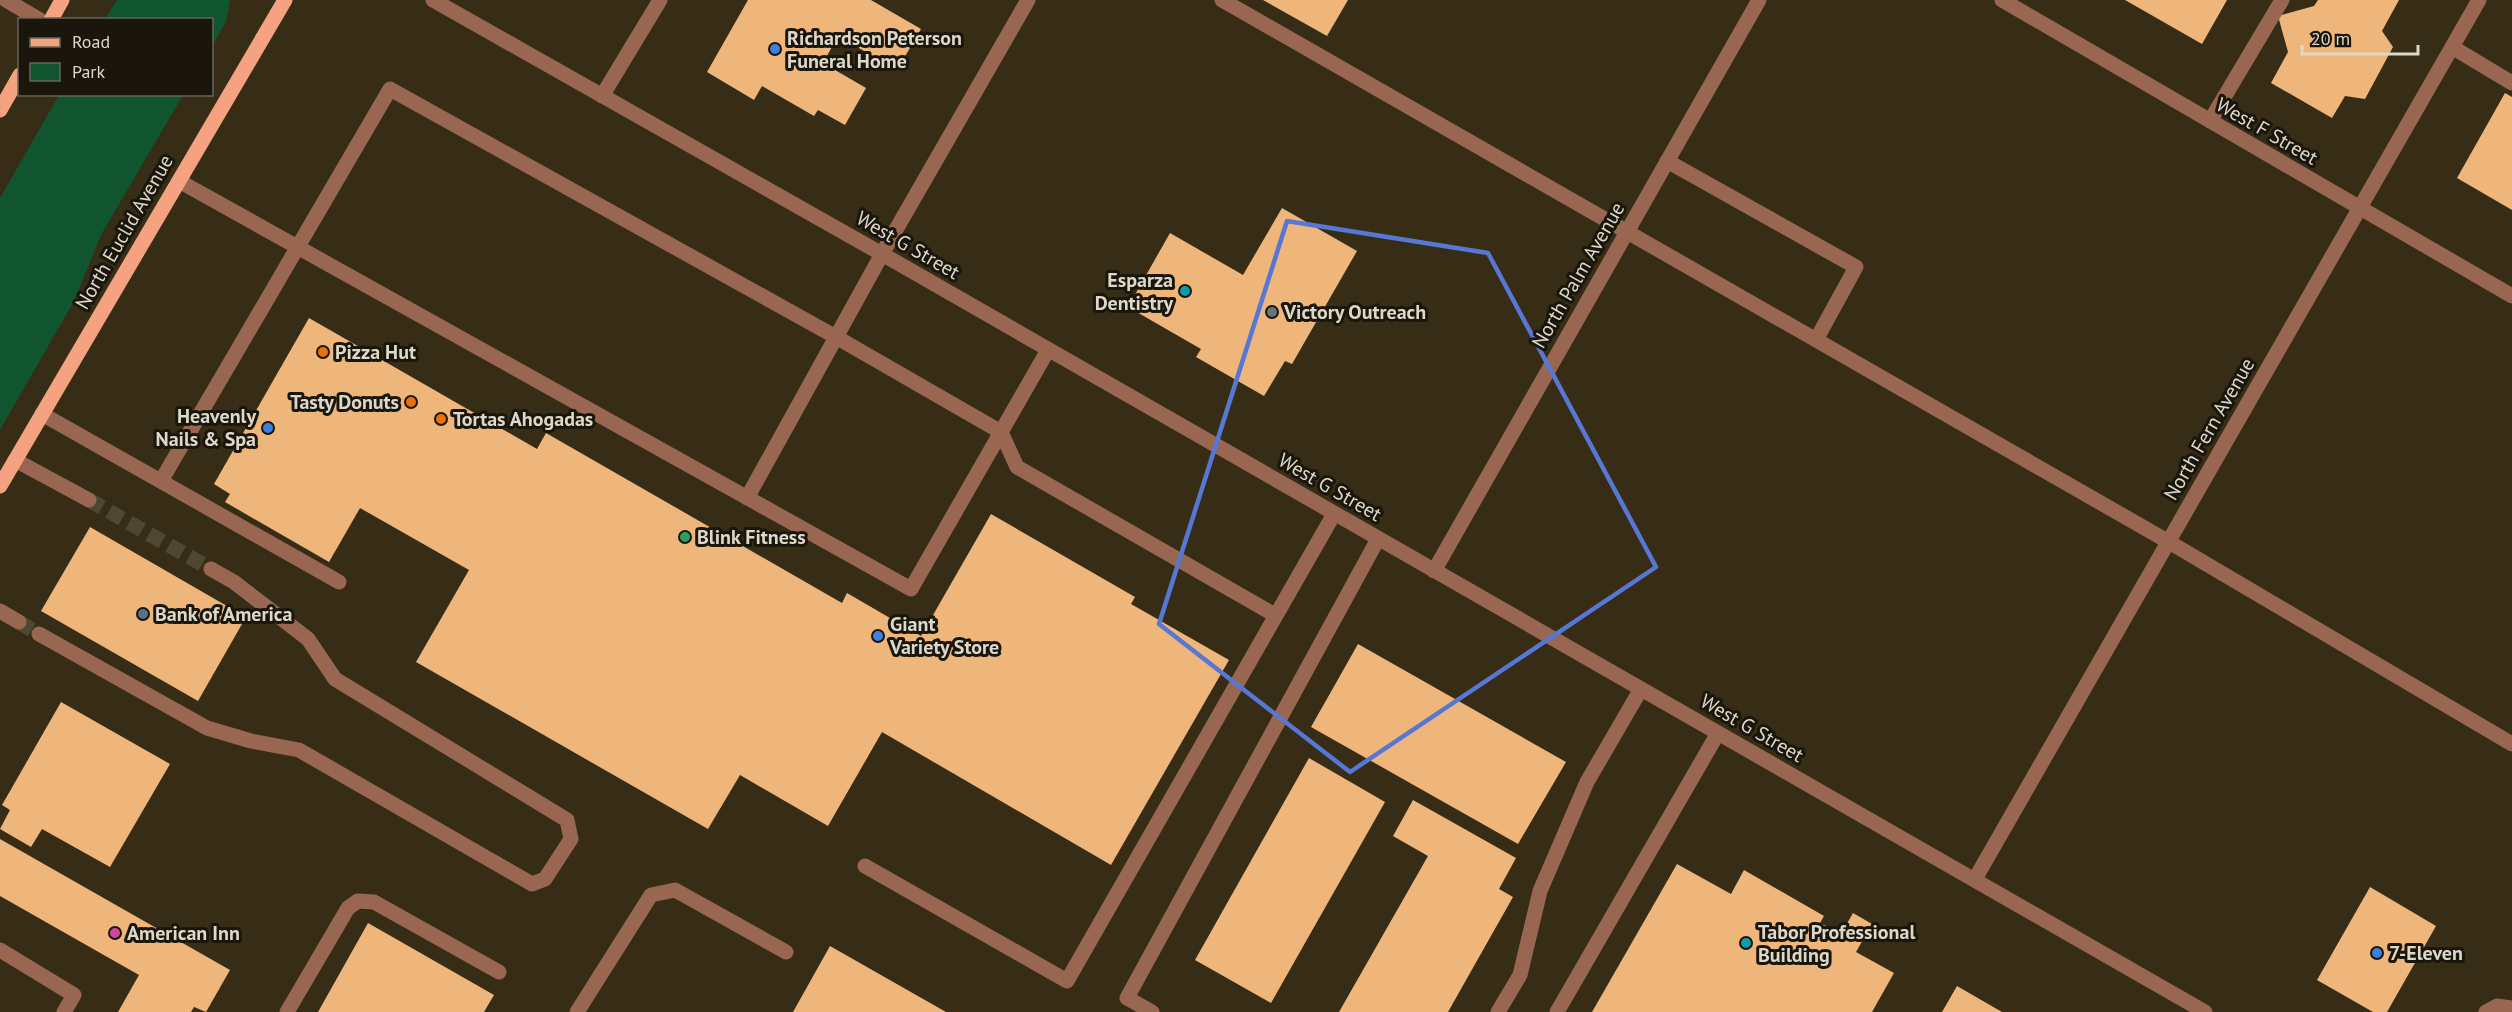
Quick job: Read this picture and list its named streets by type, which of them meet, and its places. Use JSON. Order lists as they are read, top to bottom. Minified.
{"streets":{"main road":["North Euclid Avenue"],"street":["West F Street","West G Street","North Palm Avenue","North Fern Avenue"]},"crossings":[["West F Street","North Fern Avenue"],["West G Street","North Palm Avenue"],["West G Street","North Fern Avenue"]],"places":["Richardson Peterson Funeral Home","Esparza Dentistry","Victory Outreach","Pizza Hut","Tasty Donuts","Tortas Ahogadas","Heavenly Nails & Spa","Blink Fitness","Bank of America","Giant Variety Store","American Inn","Tabor Professional Building","7-Eleven"],"legend":["Road","Park"],"scale_bar":"20 m"}
